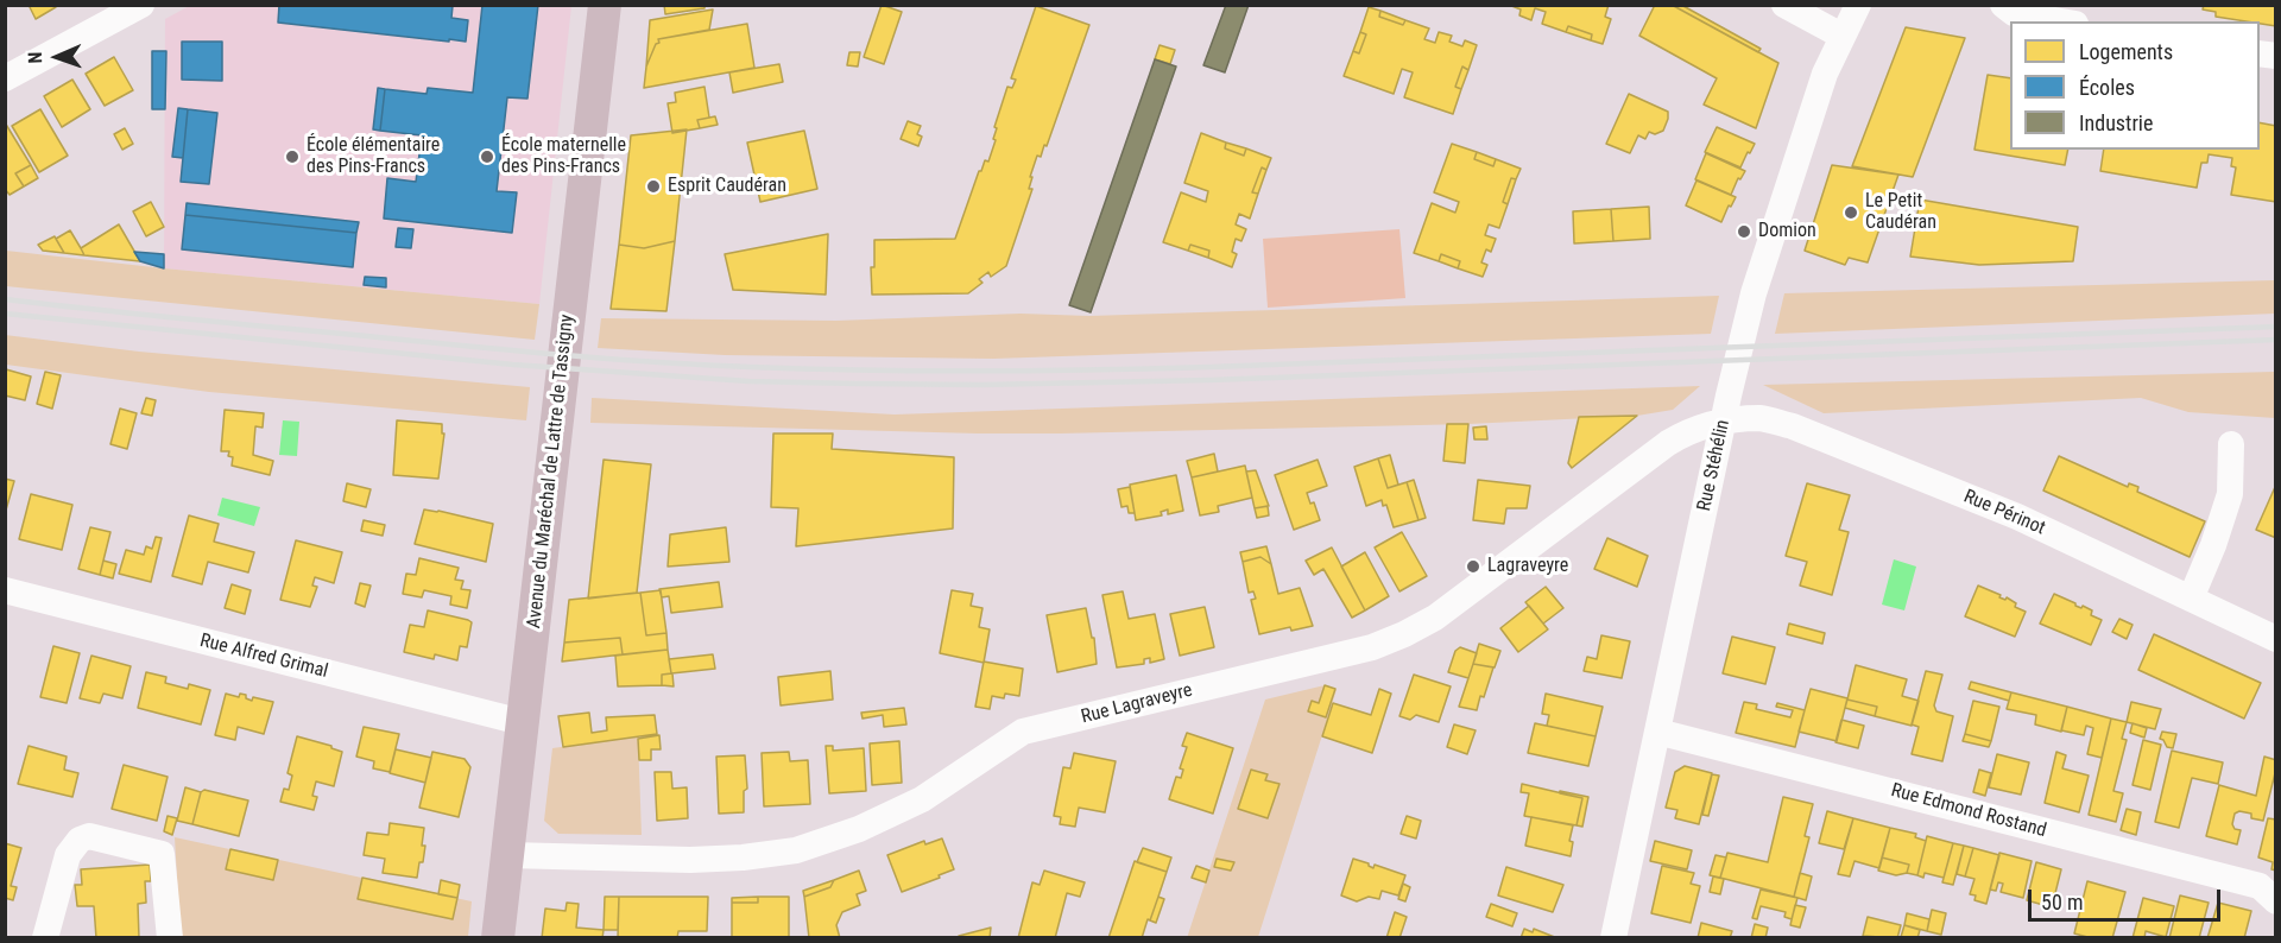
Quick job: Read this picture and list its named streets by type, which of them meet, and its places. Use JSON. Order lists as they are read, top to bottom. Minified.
{"streets":{"main road":["Avenue du Maréchal de Lattre de Tassigny"],"street":["Rue Stéhélin","Rue Périnot","Rue Alfred Grimal","Rue Lagraveyre","Rue Edmond Rostand"]},"crossings":[["Rue Stéhélin","Rue Périnot"],["Rue Stéhélin","Rue Lagraveyre"],["Rue Stéhélin","Rue Edmond Rostand"],["Avenue du Maréchal de Lattre de Tassigny","Rue Alfred Grimal"],["Avenue du Maréchal de Lattre de Tassigny","Rue Lagraveyre"],["Rue Périnot","Rue Lagraveyre"]],"places":["École élémentaire des Pins-Francs","École maternelle des Pins-Francs","Esprit Caudéran","Le Petit Caudéran","Domion","Lagraveyre"],"legend":["Logements","Écoles","Industrie"],"scale_bar":"50 m","north":"left"}
